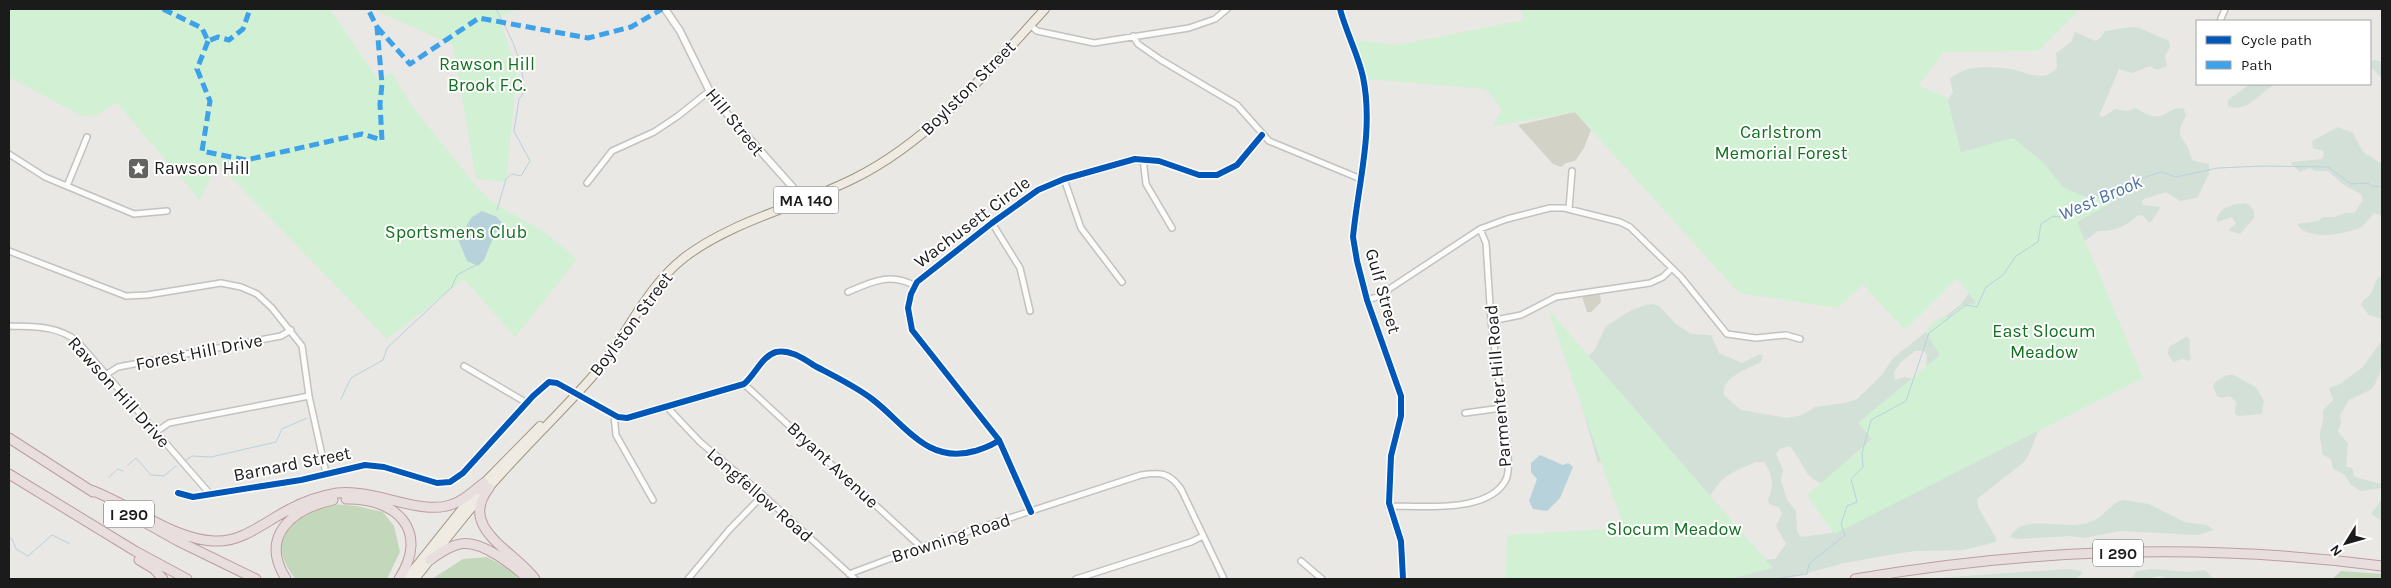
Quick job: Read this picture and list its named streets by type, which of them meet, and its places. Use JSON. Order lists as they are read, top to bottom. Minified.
{"streets":{"highway":["I 290"],"main road":["Boylston Street","MA 140"],"street":["Hill Street","Wachusett Circle","Gulf Street","Forest Hill Drive","Parmenter Hill Road","Rawson Hill Drive","Barnard Street","Bryant Avenue","Longfellow Road","Browning Road"]},"crossings":[["Boylston Street","Hill Street"],["Boylston Street","Barnard Street"],["Wachusett Circle","Browning Road"],["Gulf Street","Parmenter Hill Road"],["Forest Hill Drive","Rawson Hill Drive"],["Rawson Hill Drive","Barnard Street"],["Bryant Avenue","Browning Road"],["Longfellow Road","Browning Road"]],"water":["West Brook"],"parks":["Rawson Hill Brook F.C.","Carlstrom Memorial Forest","Sportsmens Club","East Slocum Meadow","Slocum Meadow"],"places":{"place":["Rawson Hill"]},"legend":["Cycle path","Path"],"north":"bottom left"}
